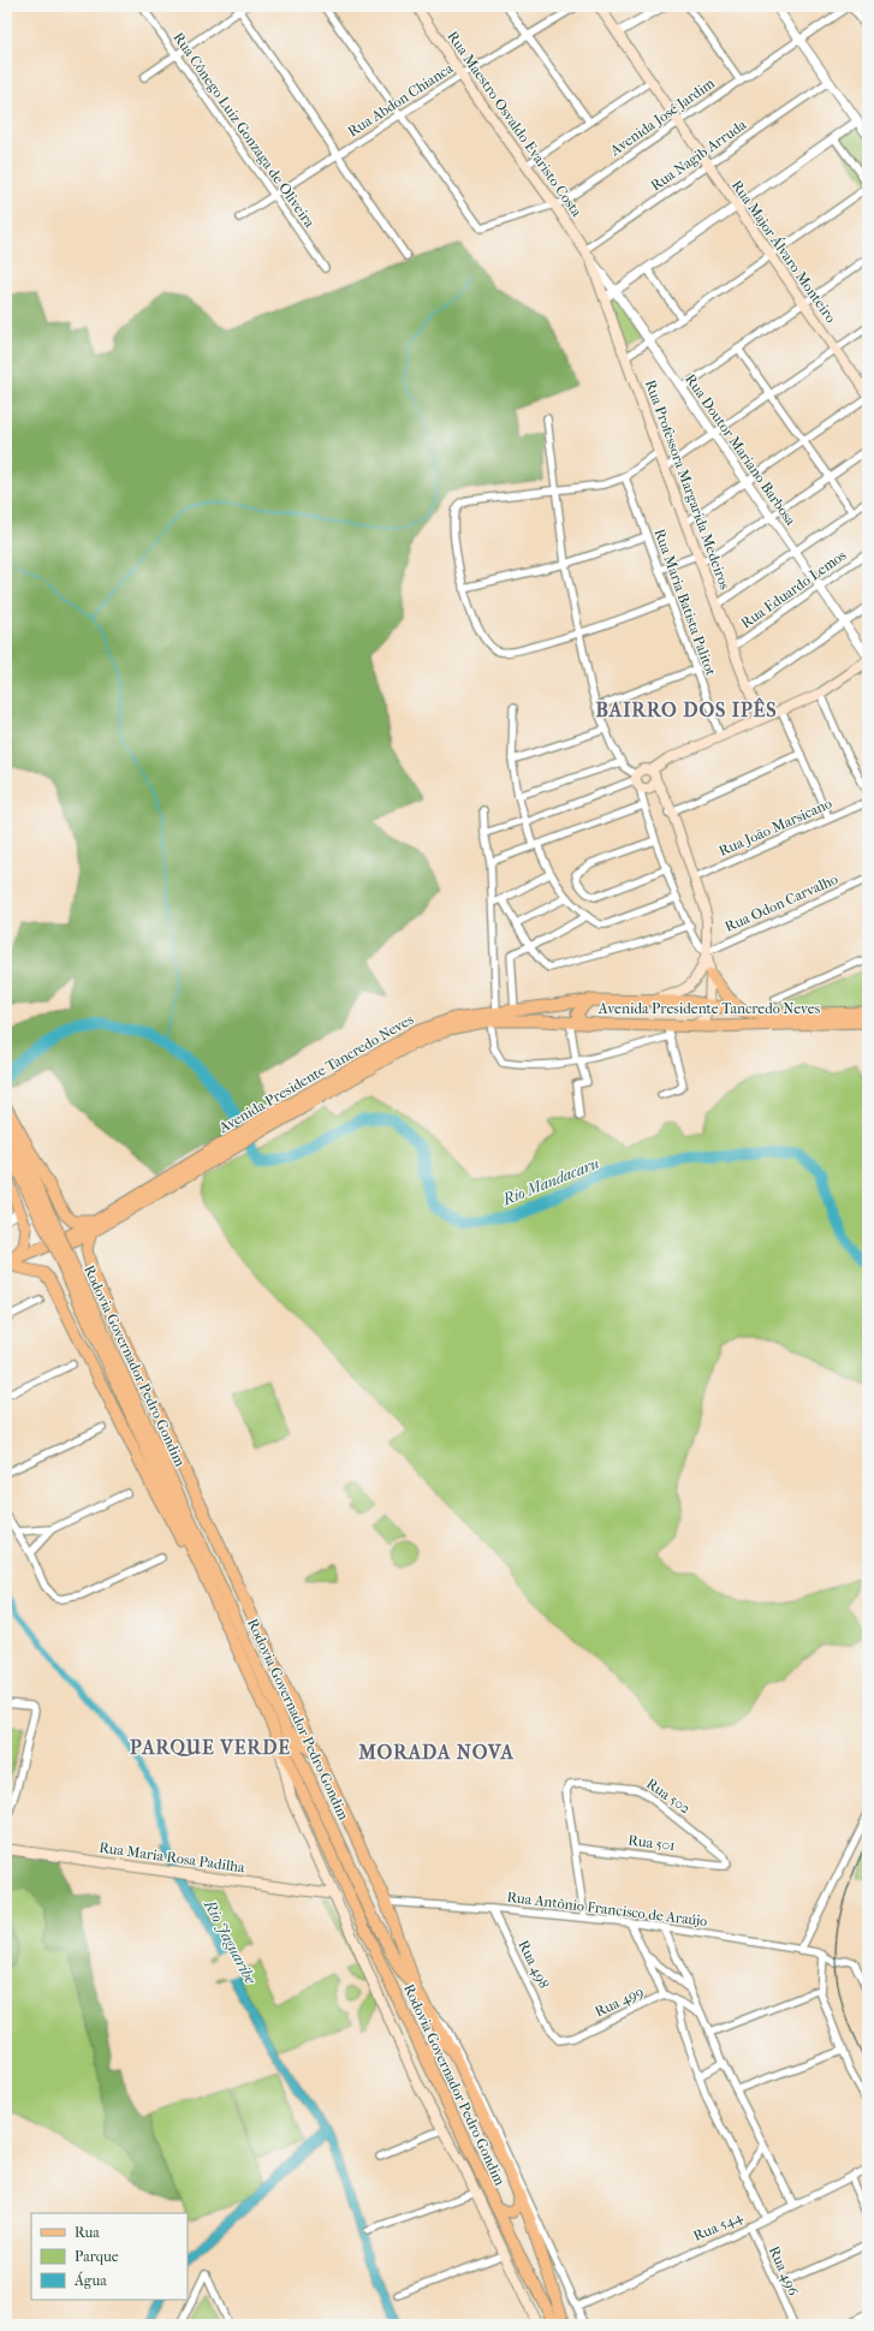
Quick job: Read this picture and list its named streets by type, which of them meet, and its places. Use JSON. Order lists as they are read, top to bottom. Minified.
{"streets":{"main road":["Rua Maestro Osvaldo Evaristo Costa","Rua Major Álvaro Monteiro","Rua Professora Margarida Medeiros","Avenida Presidente Tancredo Neves","Rodovia Governador Pedro Gondim","Rua Maria Rosa Padilha"],"street":["Rua Abdon Chianca","Avenida José Jardim","Rua Cônego Luiz Gonzaga de Oliveira","Rua Nagib Arruda","Rua Doutor Mariano Barbosa","Rua Eduardo Lemos","Rua Maria Batista Palitot","Rua João Marsicano","Rua Odon Carvalho","Rua 502","Rua 501","Rua Antônio Francisco de Araújo","Rua 498","Rua 499","Rua 544","Rua 496"]},"crossings":[["Rua Abdon Chianca","Avenida José Jardim"],["Rua Abdon Chianca","Rua Maestro Osvaldo Evaristo Costa"],["Rua Abdon Chianca","Rua Cônego Luiz Gonzaga de Oliveira"],["Avenida José Jardim","Rua Maestro Osvaldo Evaristo Costa"],["Avenida José Jardim","Rua Major Álvaro Monteiro"],["Rua Maestro Osvaldo Evaristo Costa","Rua Nagib Arruda"],["Rua Maestro Osvaldo Evaristo Costa","Rua Doutor Mariano Barbosa"],["Rua Maestro Osvaldo Evaristo Costa","Rua Professora Margarida Medeiros"],["Rua Nagib Arruda","Rua Major Álvaro Monteiro"],["Rua Doutor Mariano Barbosa","Rua Professora Margarida Medeiros"],["Rua Doutor Mariano Barbosa","Rua Eduardo Lemos"],["Rua Professora Margarida Medeiros","Rua Eduardo Lemos"],["Avenida Presidente Tancredo Neves","Rodovia Governador Pedro Gondim"],["Rua 502","Rua 501"],["Rua Antônio Francisco de Araújo","Rua 498"],["Rua 498","Rua 499"],["Rua 544","Rua 496"]],"districts":["BAIRRO DOS IPÊS","PARQUE VERDE","MORADA NOVA"],"water":["Rio Mandacaru","Rio Jaguaribe"],"legend":["Rua","Parque","Água"]}
